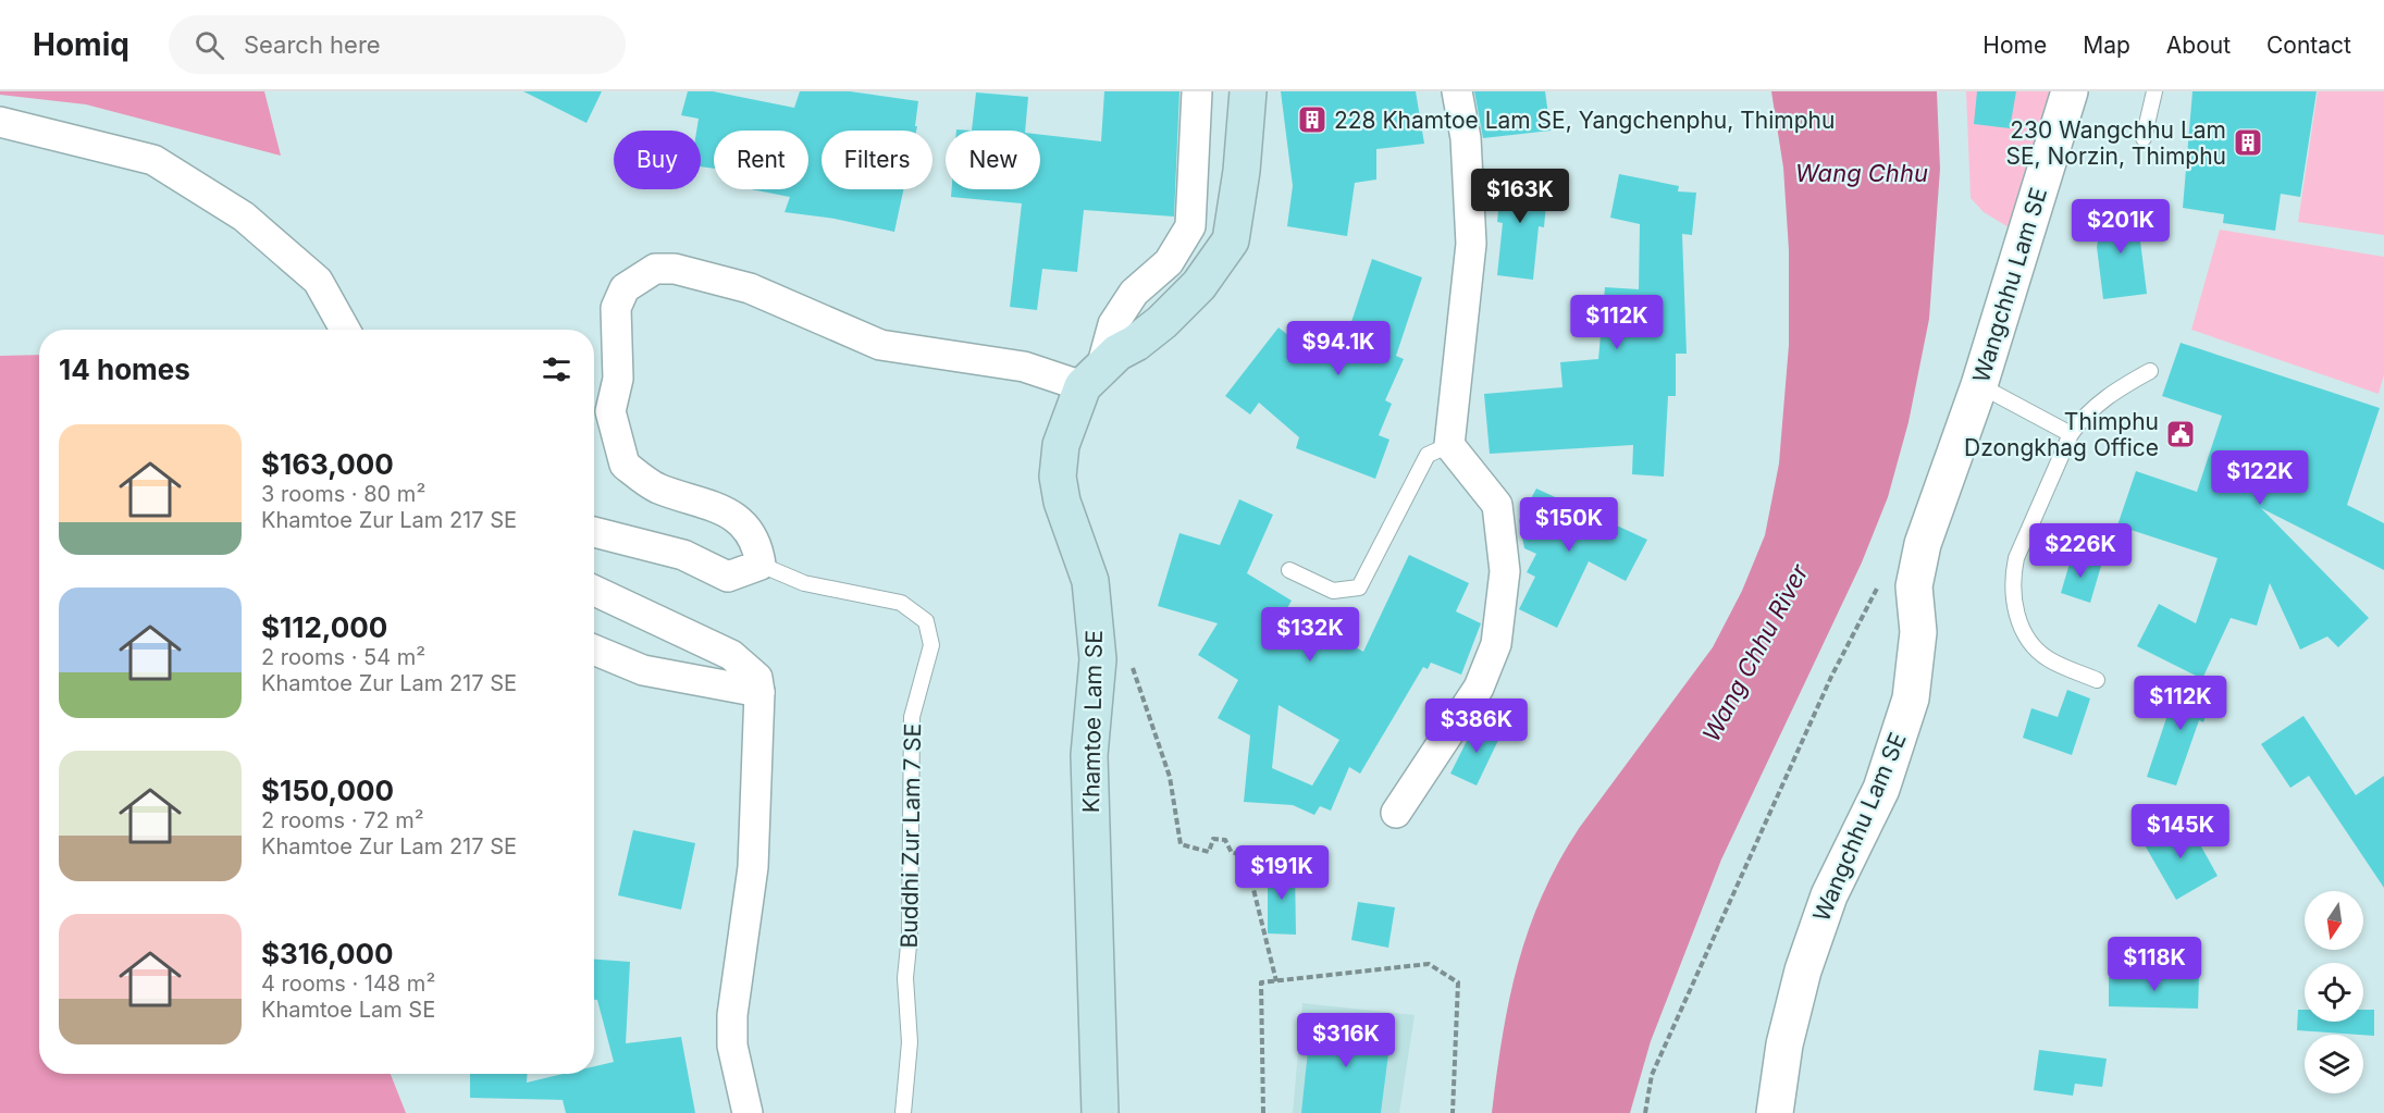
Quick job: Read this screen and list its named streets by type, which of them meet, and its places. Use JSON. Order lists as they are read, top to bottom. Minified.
{"streets":{"main road":["Khamtoe Lam SE"],"street":["Wangchhu Lam SE"],"lane":["Buddhi Zur Lam 7 SE"]},"water":["Wang Chhu","Wang Chhu River"],"places":{"building":["228 Khamtoe Lam SE, Yangchenphu, Thimphu","230 Wangchhu Lam SE, Norzin, Thimphu"],"public building":["Thimphu Dzongkhag Office"]},"north":"bottom","page":{"header":"Homiq","search":"Search here","nav":["Home","Map","About","Contact"],"chip":["Buy","Rent","Filters","New"],"price":["$163K","$201K","$112K","$94.1K","$122K","$150K","$226K","$132K","$112K","$386K","$145K","$191K","$118K","$316K"],"heading":"14 homes","list":[{"name":"$163,000","note":"3 rooms · 80 m² · Khamtoe Zur Lam 217 SE"},{"name":"$112,000","note":"2 rooms · 54 m² · Khamtoe Zur Lam 217 SE"},{"name":"$150,000","note":"2 rooms · 72 m² · Khamtoe Zur Lam 217 SE"},{"name":"$316,000","note":"4 rooms · 148 m² · Khamtoe Lam SE"}]}}
